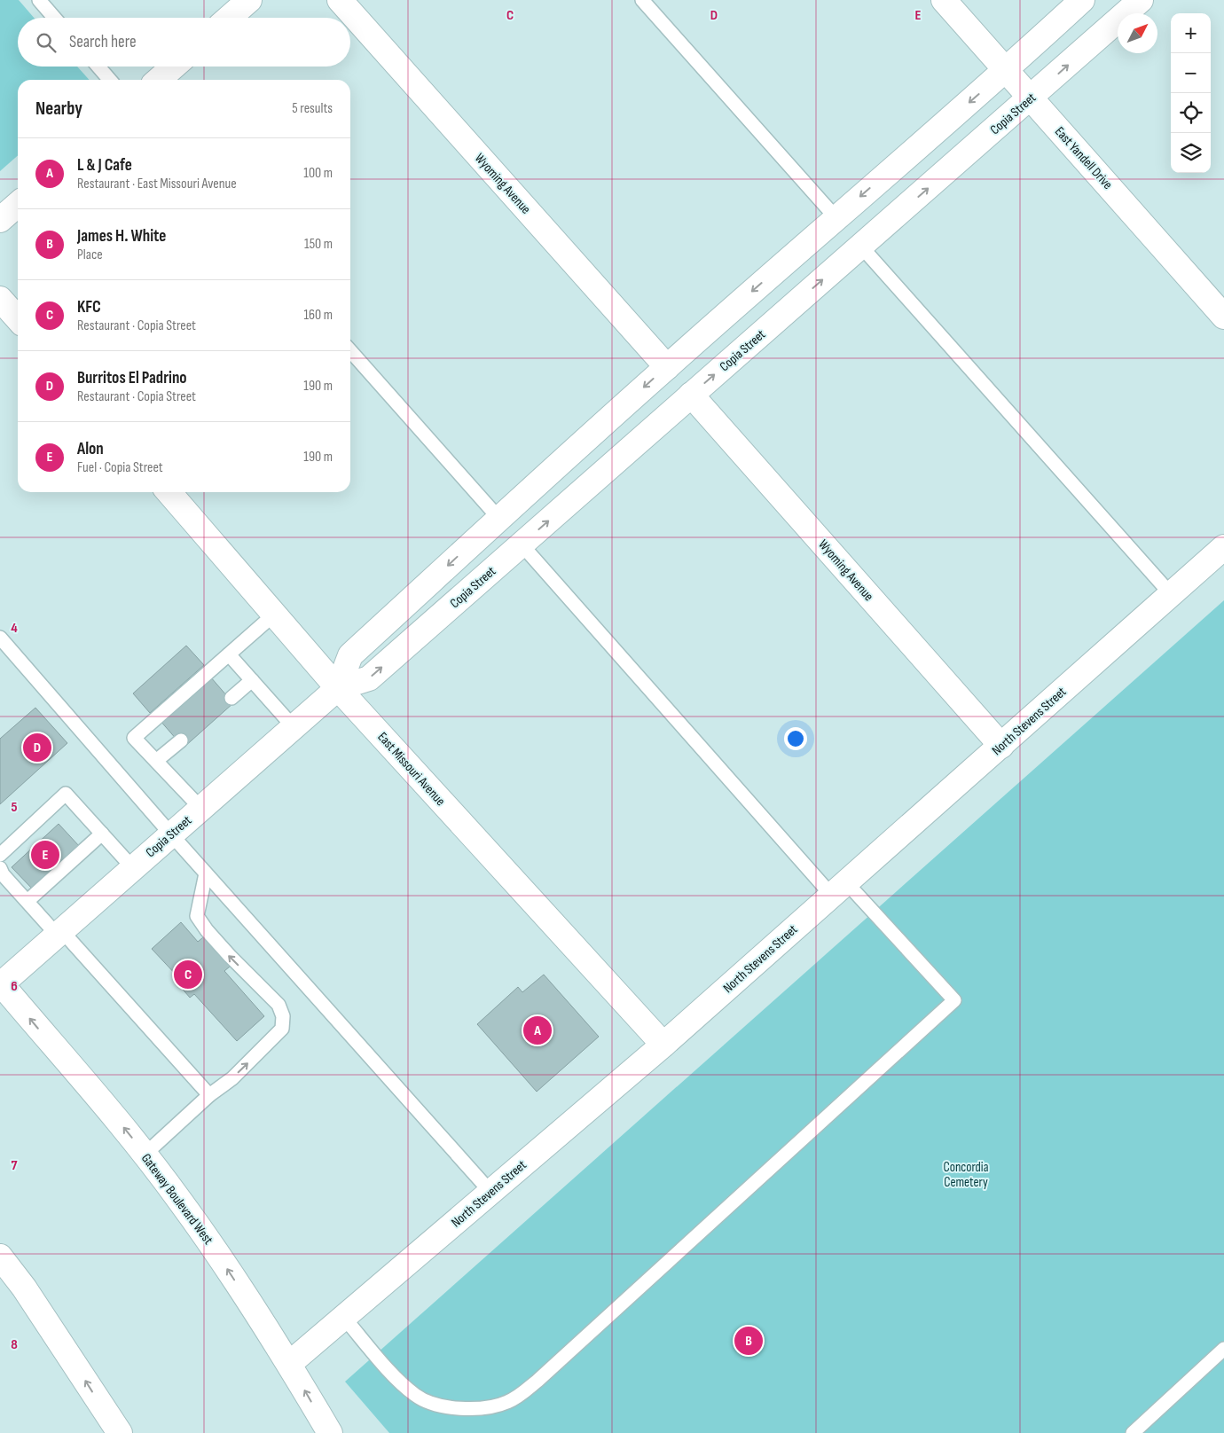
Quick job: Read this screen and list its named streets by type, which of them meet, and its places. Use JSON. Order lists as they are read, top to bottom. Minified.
{"streets":{"main road":["Copia Street","East Yandell Drive","Wyoming Avenue","North Stevens Street","East Missouri Avenue","Gateway Boulevard West"]},"crossings":[["Copia Street","East Yandell Drive"],["Copia Street","Wyoming Avenue"],["Copia Street","East Missouri Avenue"],["Copia Street","Gateway Boulevard West"],["Wyoming Avenue","North Stevens Street"],["North Stevens Street","East Missouri Avenue"],["North Stevens Street","Gateway Boulevard West"]],"parks":["Concordia Cemetery"],"north":"top right","page":{"map_buttons":["+","−"],"search":"Search here","heading":["Nearby","5 results"],"list":[{"mark":"A","name":"L & J Cafe","note":"Restaurant · East Missouri Avenue","value":"100 m"},{"mark":"B","name":"James H. White","note":"Place","value":"150 m"},{"mark":"C","name":"KFC","note":"Restaurant · Copia Street","value":"160 m"},{"mark":"D","name":"Burritos El Padrino","note":"Restaurant · Copia Street","value":"190 m"},{"mark":"E","name":"Alon","note":"Fuel · Copia Street","value":"190 m"}],"pins":["D","E","C","A","B"]},"grid":{"columns":["C","D","E"],"rows":["4","5","6","7","8"]}}
